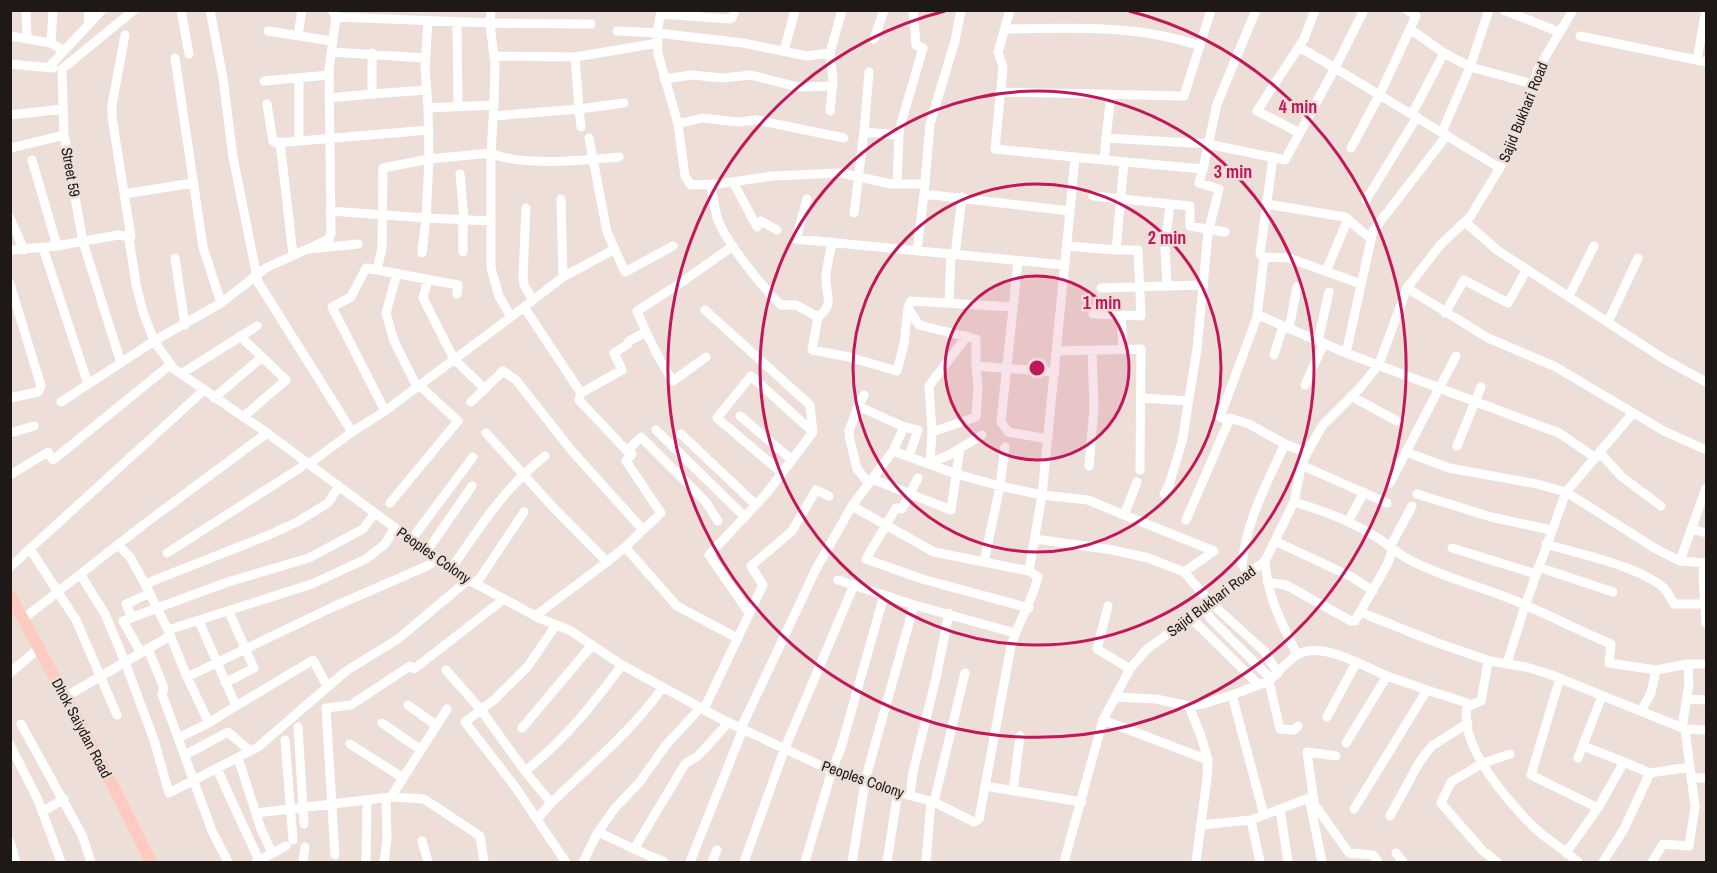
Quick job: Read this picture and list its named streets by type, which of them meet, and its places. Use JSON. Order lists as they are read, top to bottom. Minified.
{"streets":{"main road":["Dhok Saiydan Road"],"street":["Sajid Bukhari Road","Street 59","Peoples Colony"]},"rings":["4 min","3 min","2 min","1 min"]}
